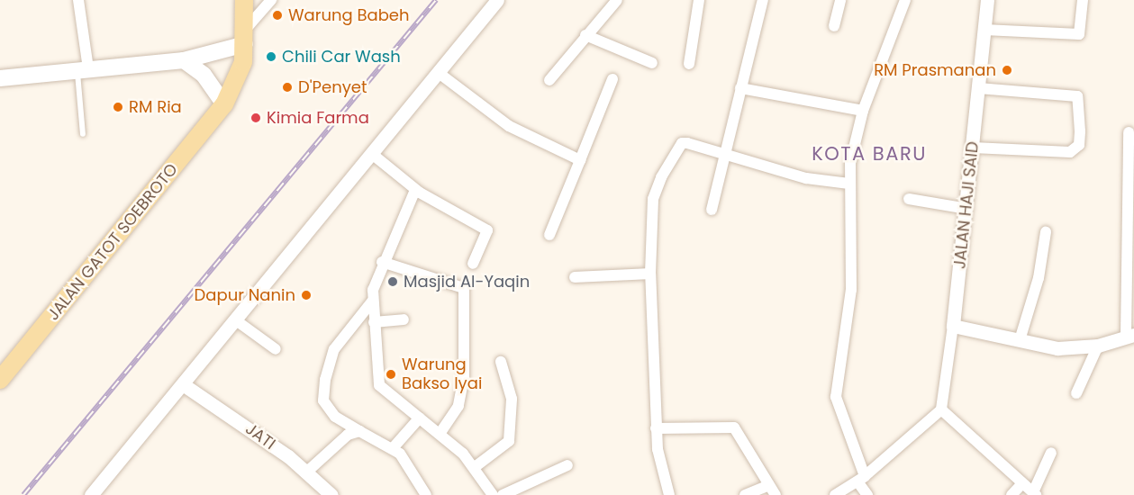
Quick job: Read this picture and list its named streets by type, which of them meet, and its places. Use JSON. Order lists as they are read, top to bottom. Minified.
{"streets":{"main road":["JALAN GATOT SOEBROTO"],"street":["JALAN HAJI SAID","JATI"]},"districts":["KOTA BARU"],"places":["Warung Babeh","Chili Car Wash","RM Prasmanan","D'Penyet","RM Ria","Kimia Farma","Masjid Al-Yaqin","Dapur Nanin","Warung Bakso Iyai"]}
